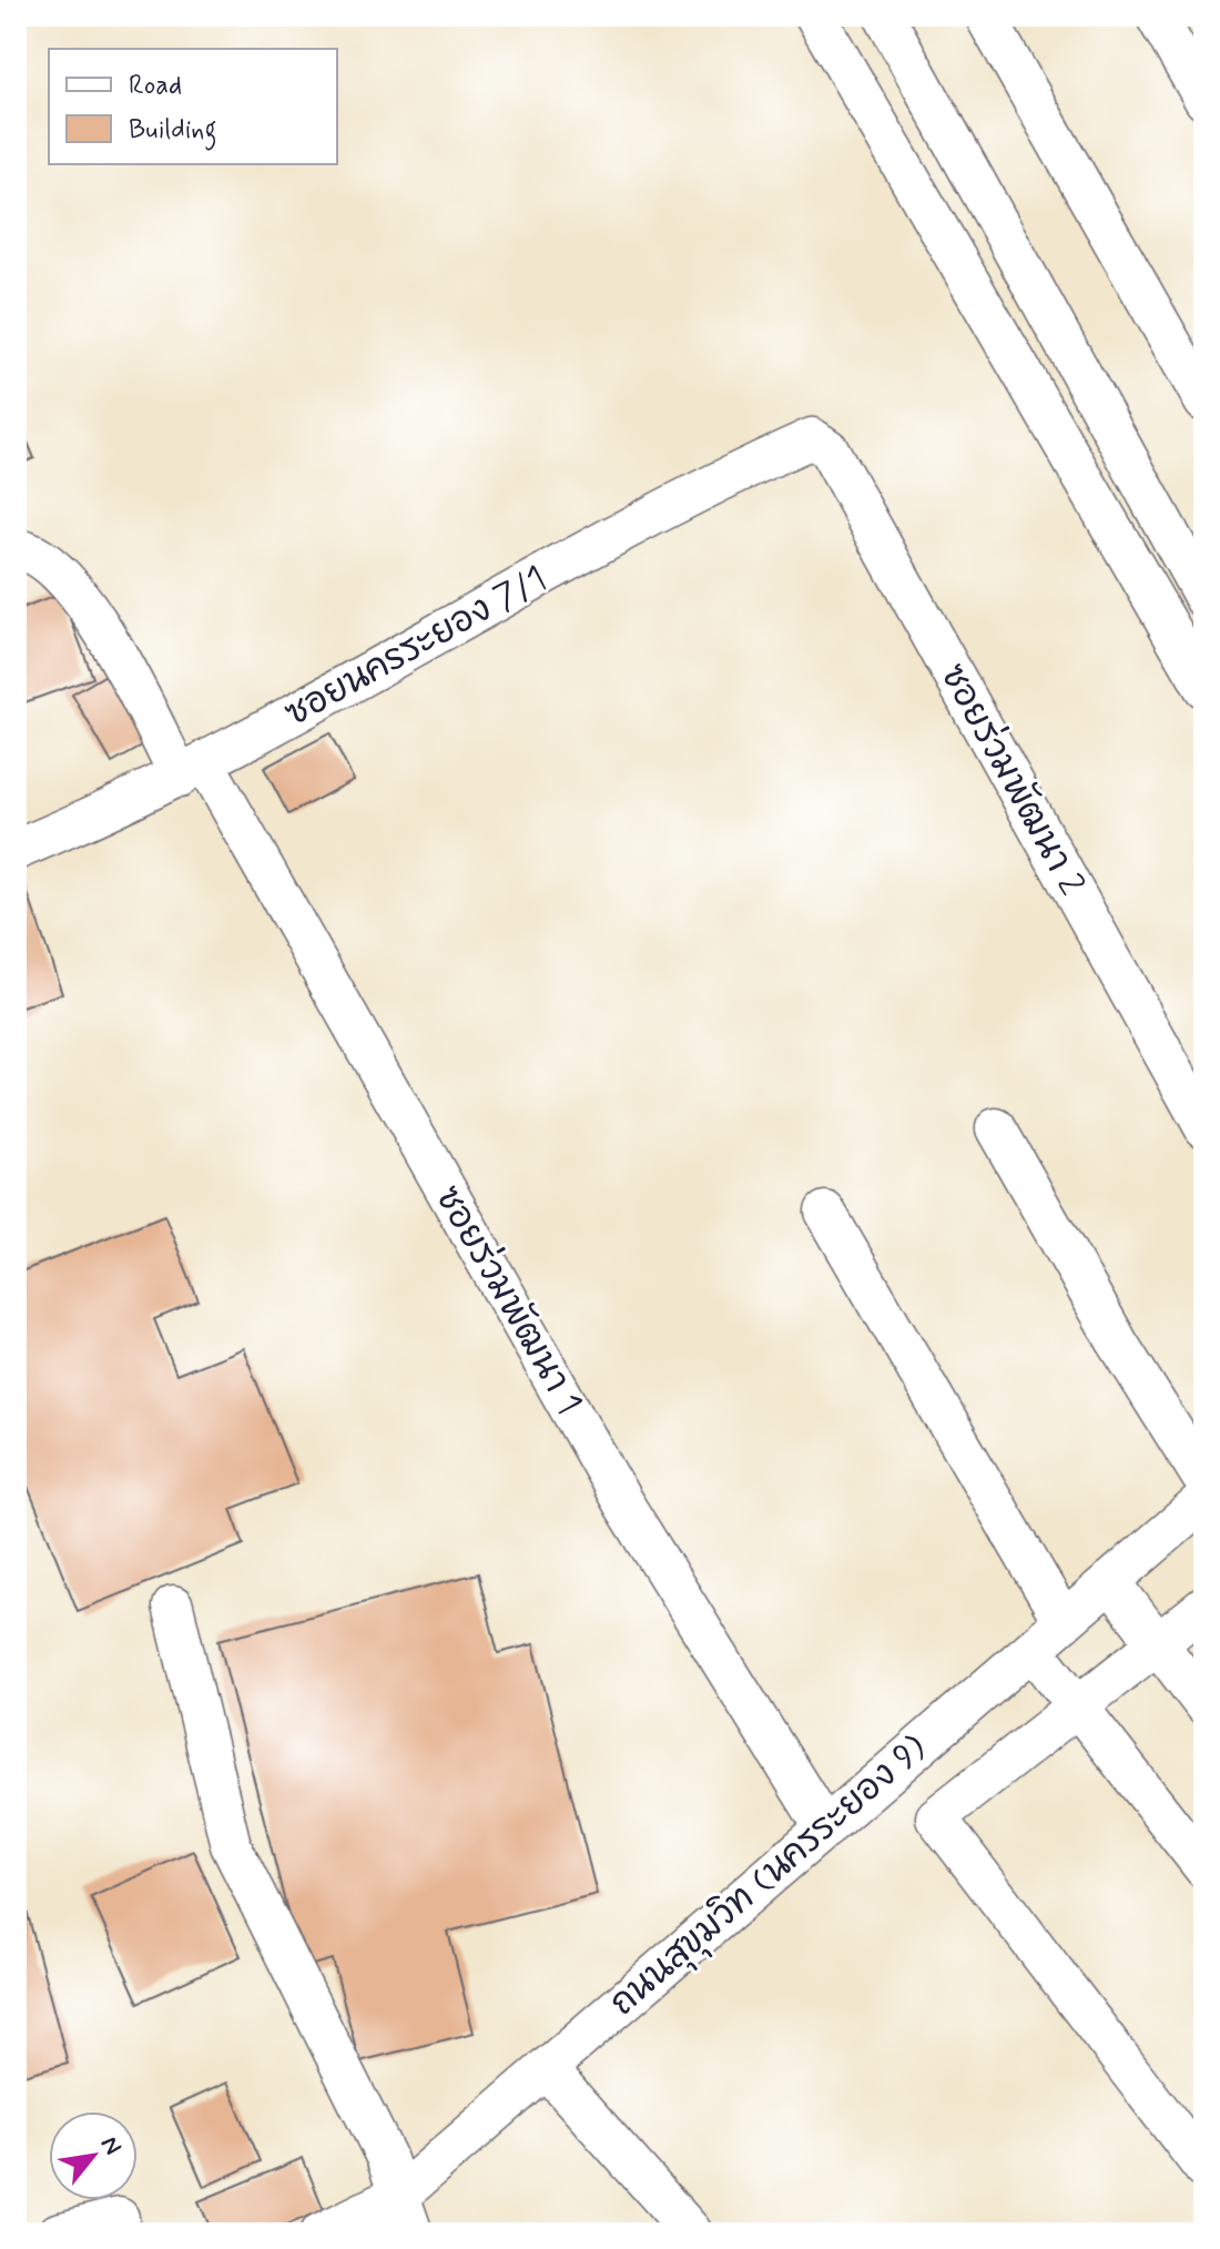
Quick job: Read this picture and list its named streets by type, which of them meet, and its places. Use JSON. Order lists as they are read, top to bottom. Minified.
{"streets":{"street":["ซอยนครระยอง 7/1","ซอยร่วมพัฒนา 2","ซอยร่วมพัฒนา 1","ถนนสุขุมวิท (นครระยอง 9)"]},"crossings":[["ซอยนครระยอง 7/1","ซอยร่วมพัฒนา 2"],["ซอยนครระยอง 7/1","ซอยร่วมพัฒนา 1"],["ซอยร่วมพัฒนา 1","ถนนสุขุมวิท (นครระยอง 9)"]],"legend":["Road","Building"],"north":"top right"}
